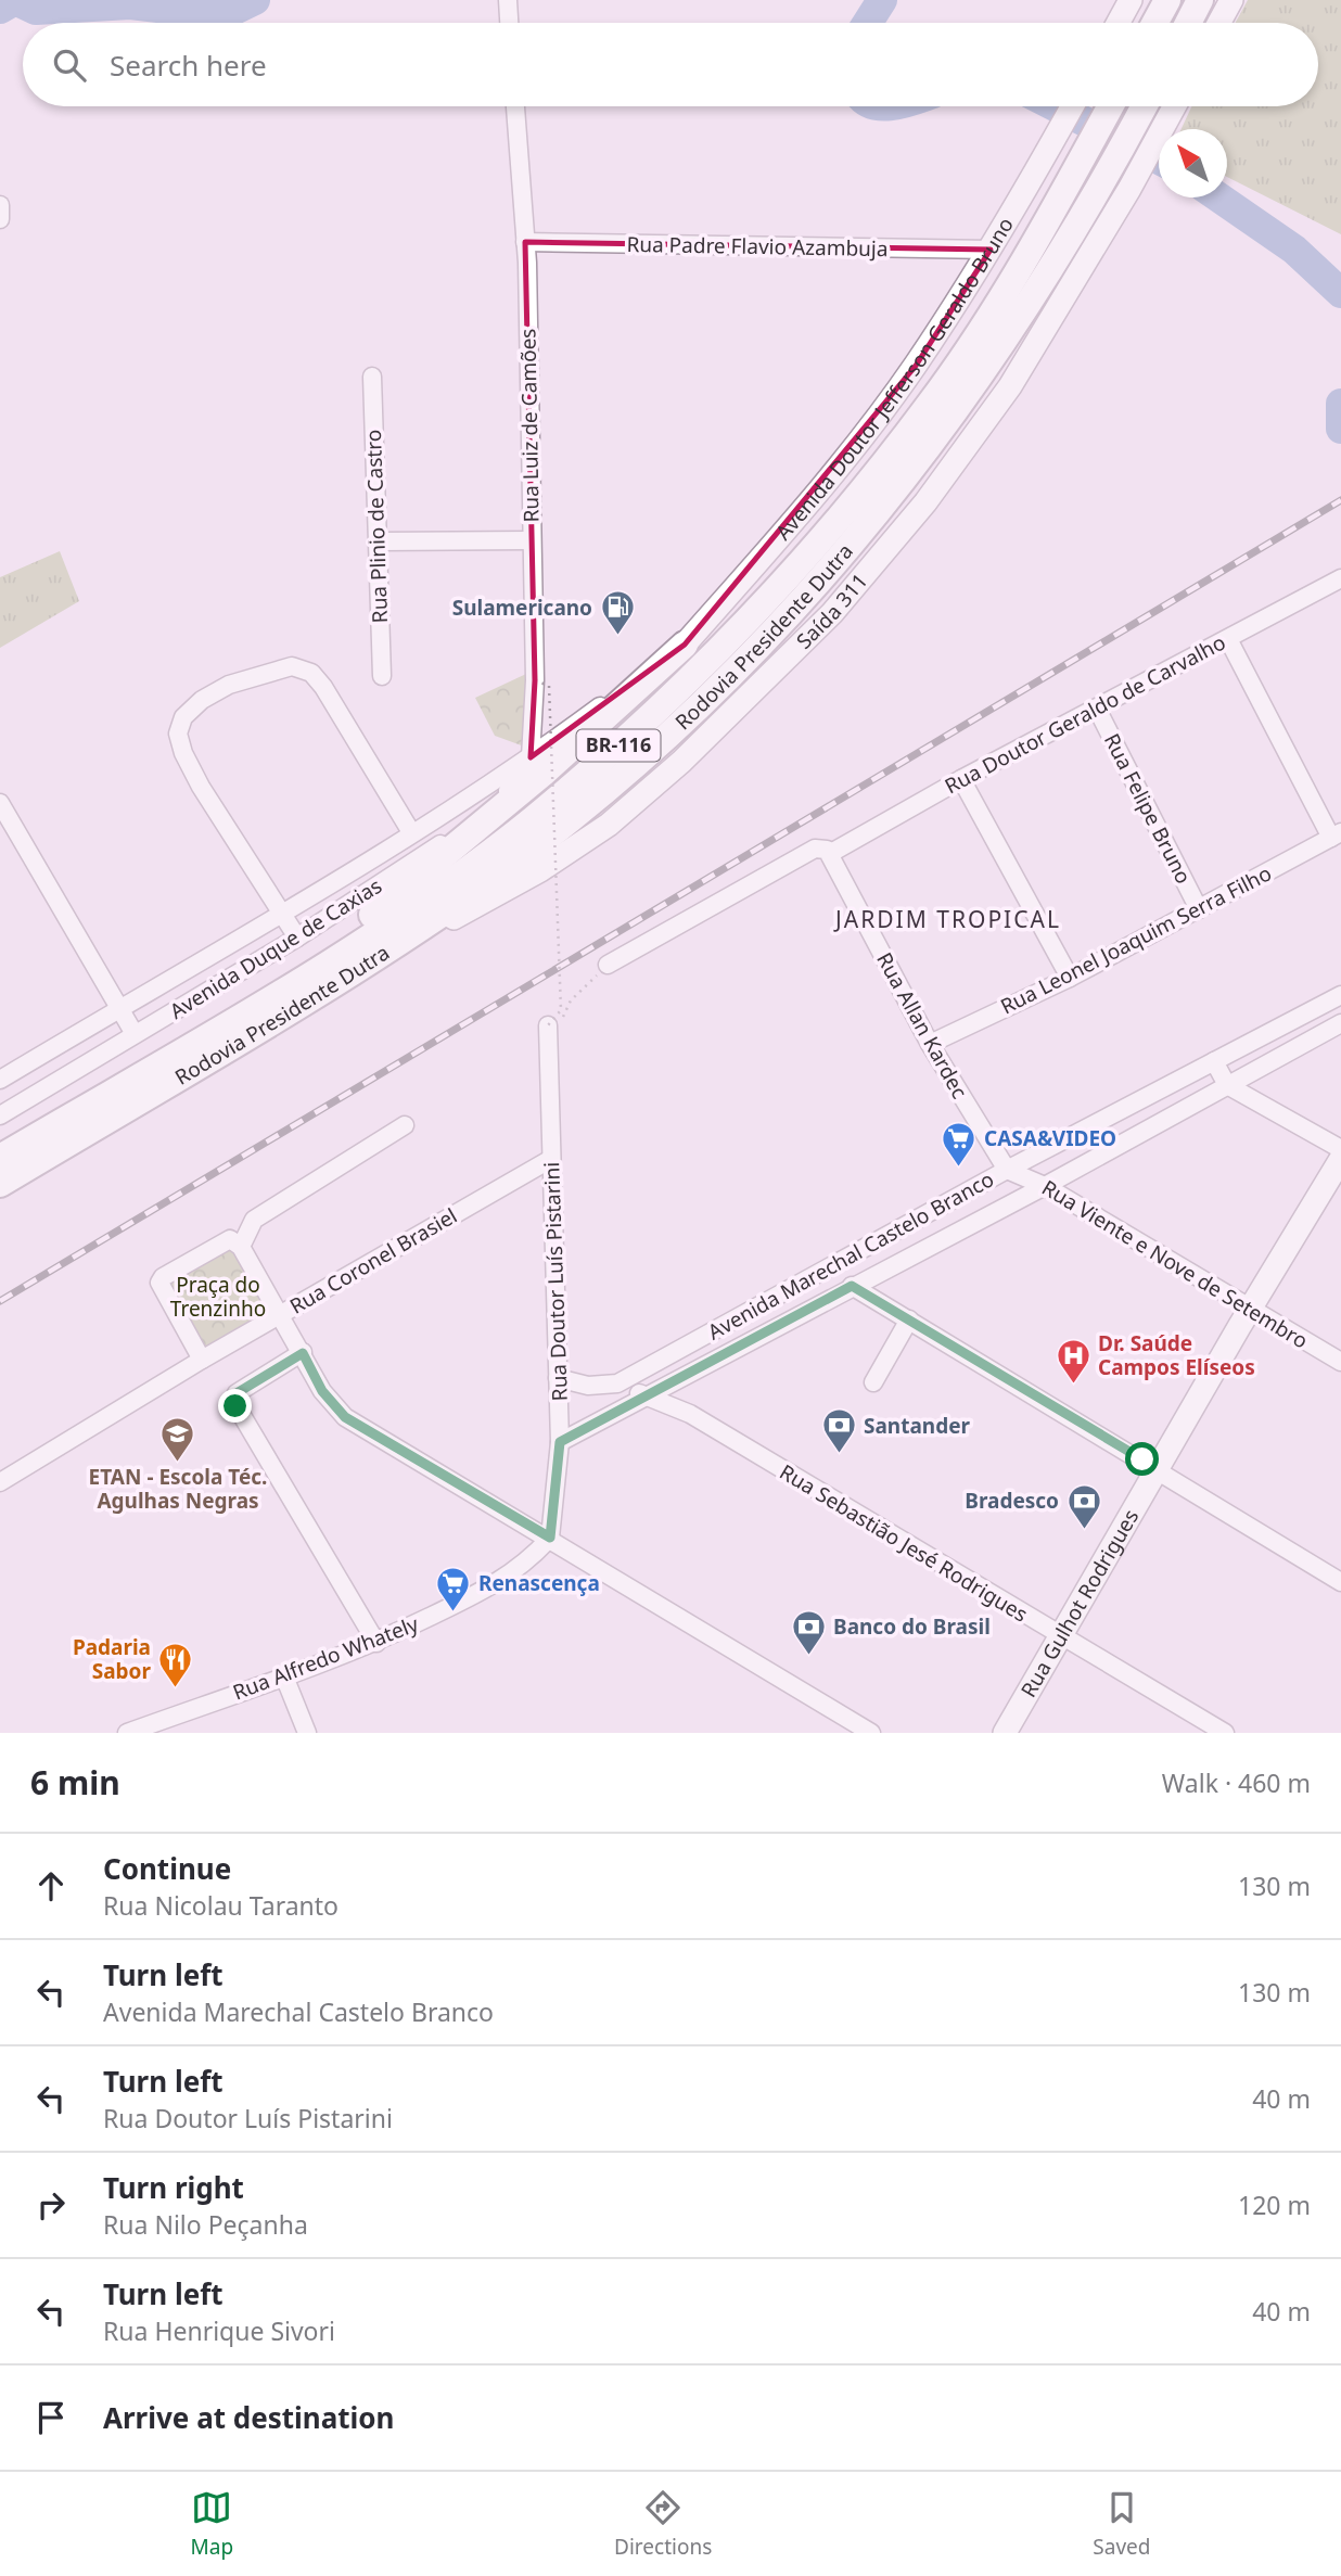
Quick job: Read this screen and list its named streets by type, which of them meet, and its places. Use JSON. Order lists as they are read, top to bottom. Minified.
{"streets":{"highway":["Rodovia Presidente Dutra","BR-116"],"main road":["Avenida Doutor Jefferson Geraldo Bruno","Saída 311","Rua Gulhot Rodrigues"],"street":["Rua Padre Flavio Azambuja","Rua Luiz de Camões","Rua Plinio de Castro","Rua Doutor Geraldo de Carvalho","Rua Felipe Bruno","Rua Leonel Joaquim Serra Filho","Avenida Duque de Caxias","Rua Allan Kardec","Avenida Marechal Castelo Branco","Rua Coronel Brasiel","Rua Viente e Nove de Setembro","Rua Doutor Luís Pistarini","Rua Sebastião Jesé Rodrigues","Rua Alfredo Whately"]},"crossings":[["Rua Padre Flavio Azambuja","Avenida Doutor Jefferson Geraldo Bruno"],["Rua Padre Flavio Azambuja","Rua Luiz de Camões"],["Avenida Doutor Jefferson Geraldo Bruno","Avenida Duque de Caxias"],["Rua Luiz de Camões","Avenida Duque de Caxias"],["Saída 311","Rodovia Presidente Dutra"],["Rua Doutor Geraldo de Carvalho","Rua Felipe Bruno"],["Rua Doutor Geraldo de Carvalho","Rua Allan Kardec"],["Rua Felipe Bruno","Rua Leonel Joaquim Serra Filho"],["Rua Leonel Joaquim Serra Filho","Rua Allan Kardec"],["Rua Allan Kardec","Avenida Marechal Castelo Branco"],["Rua Allan Kardec","Rua Viente e Nove de Setembro"],["Avenida Marechal Castelo Branco","Rua Viente e Nove de Setembro"],["Avenida Marechal Castelo Branco","Rua Doutor Luís Pistarini"],["Avenida Marechal Castelo Branco","Rua Sebastião Jesé Rodrigues"],["Rua Coronel Brasiel","Rua Doutor Luís Pistarini"],["Rua Viente e Nove de Setembro","Rua Gulhot Rodrigues"],["Rua Doutor Luís Pistarini","Rua Alfredo Whately"],["Rua Sebastião Jesé Rodrigues","Rua Gulhot Rodrigues"]],"districts":["JARDIM TROPICAL"],"parks":["Praça do Trenzinho"],"places":{"fuel station":["Sulamericano"],"supermarket":["CASA&VIDEO","Renascença"],"hospital":["Dr. Saúde Campos Elíseos"],"bank":["Santander","Bradesco","Banco do Brasil"],"school or university":["ETAN - Escola Téc. Agulhas Negras"],"restaurant":["Padaria Sabor"]},"north":"top left","page":{"search":"Search here","heading":["6 min","Walk · 460 m"],"list":[["Continue","Rua Nicolau Taranto","130 m"],["Turn left","Avenida Marechal Castelo Branco","130 m"],["Turn left","Rua Doutor Luís Pistarini","40 m"],["Turn right","Rua Nilo Peçanha","120 m"],["Turn left","Rua Henrique Sivori","40 m"],"Arrive at destination"],"nav":["Map","Directions","Saved"]}}
